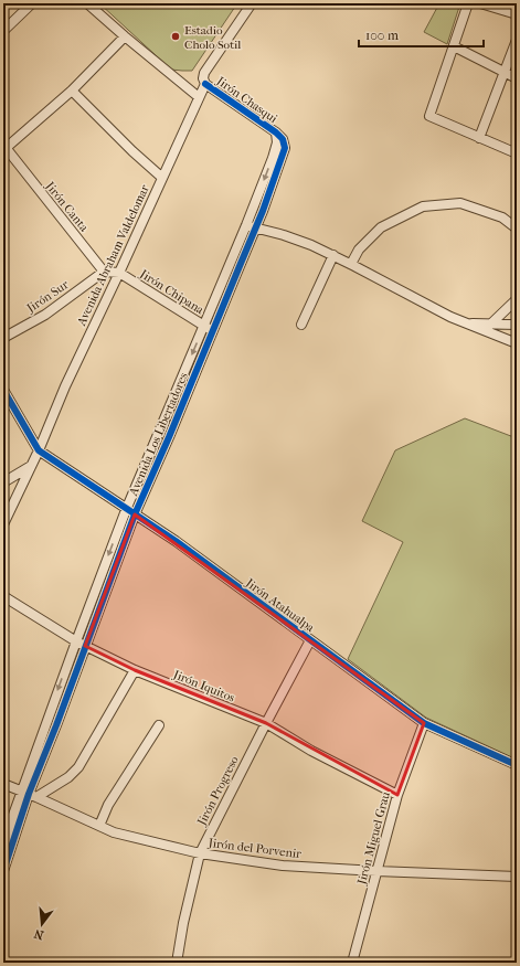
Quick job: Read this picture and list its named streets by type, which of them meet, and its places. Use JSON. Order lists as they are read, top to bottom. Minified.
{"streets":{"street":["Jirón Chasqui","Jirón Canta","Avenida Abraham Valdelomar","Jirón Chipana","Jirón Sur","Avenida Los Libertadores","Jirón Atahualpa","Jirón Iquitos","Jirón Progreso","Jirón Miguel Grau","Jirón del Porvenir"]},"crossings":[["Jirón Chasqui","Avenida Abraham Valdelomar"],["Jirón Chasqui","Avenida Los Libertadores"],["Jirón Canta","Jirón Sur"],["Avenida Abraham Valdelomar","Jirón Chipana"],["Avenida Abraham Valdelomar","Jirón Atahualpa"],["Jirón Chipana","Avenida Los Libertadores"],["Avenida Los Libertadores","Jirón Atahualpa"],["Avenida Los Libertadores","Jirón Iquitos"],["Avenida Los Libertadores","Jirón del Porvenir"],["Jirón Atahualpa","Jirón Progreso"],["Jirón Atahualpa","Jirón Miguel Grau"],["Jirón Iquitos","Jirón Progreso"],["Jirón Iquitos","Jirón Miguel Grau"],["Jirón Progreso","Jirón del Porvenir"],["Jirón Miguel Grau","Jirón del Porvenir"]],"places":["Estadio Cholo Sotil"],"scale_bar":"100 m","north":"bottom"}
